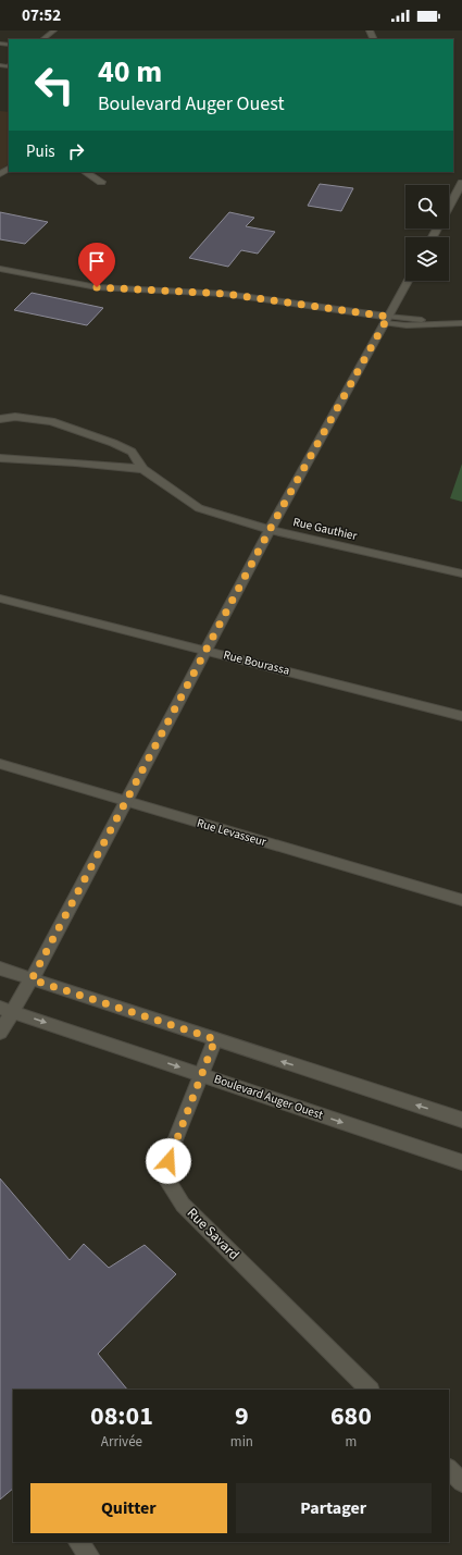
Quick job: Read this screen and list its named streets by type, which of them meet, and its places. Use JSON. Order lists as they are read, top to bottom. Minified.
{"streets":{"street":["Rue Gauthier","Rue Bourassa","Rue Levasseur","Boulevard Auger Ouest","Rue Savard"]},"crossings":[["Boulevard Auger Ouest","Rue Savard"]],"page":{"status":"07:52","turn":["40 m","Boulevard Auger Ouest"],"then":"Puis","eta":["08:01","Arrivée","9","min","680","m"],"buttons":["Quitter","Partager"]}}
